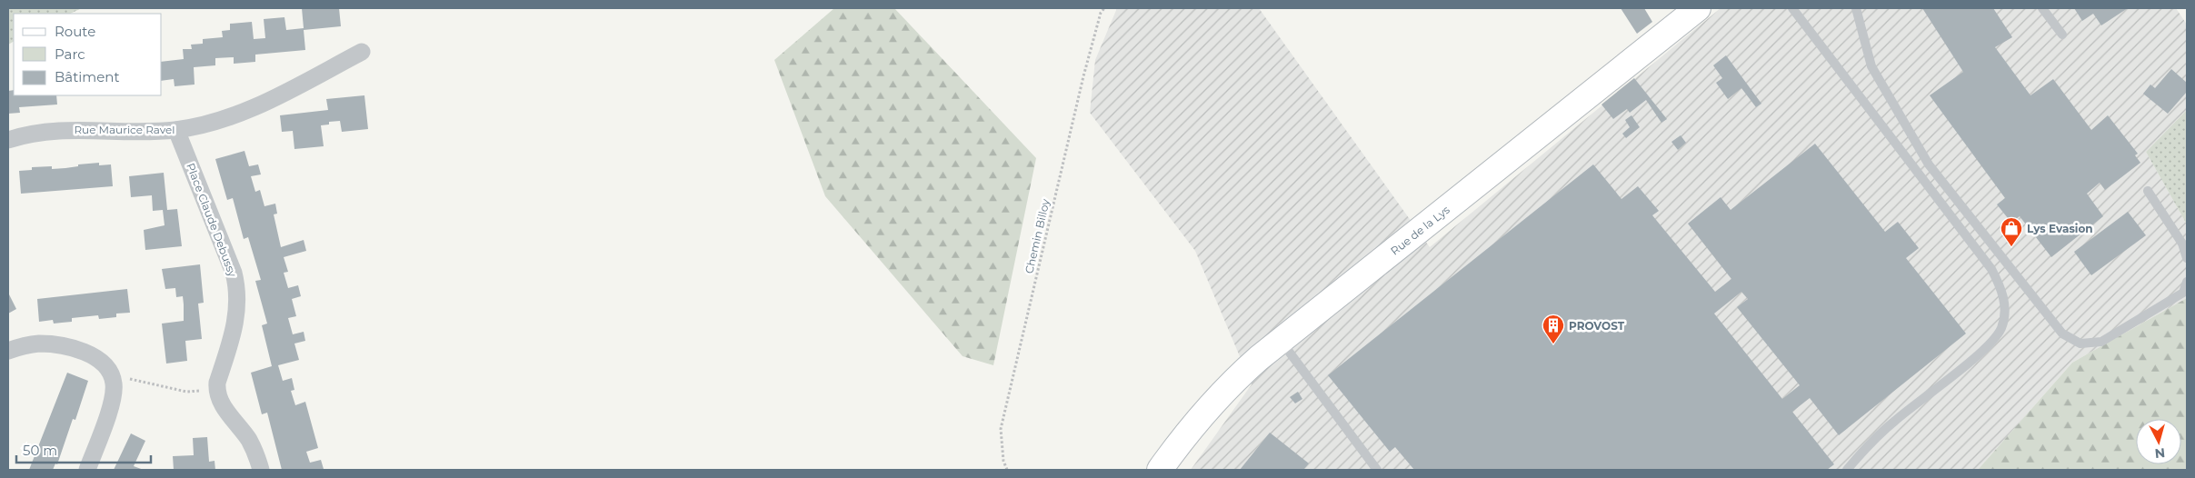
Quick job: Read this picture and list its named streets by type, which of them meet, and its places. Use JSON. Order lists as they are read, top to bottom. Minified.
{"streets":{"main road":["Rue de la Lys"],"street":["Rue Maurice Ravel","Place Claude Debussy"],"path":["Chemin Billoy"]},"crossings":[["Rue Maurice Ravel","Place Claude Debussy"]],"places":{"shop":["Lys Evasion"],"building":["PROVOST"]},"legend":["Route","Parc","Bâtiment"],"scale_bar":"50 m","north":"bottom"}
